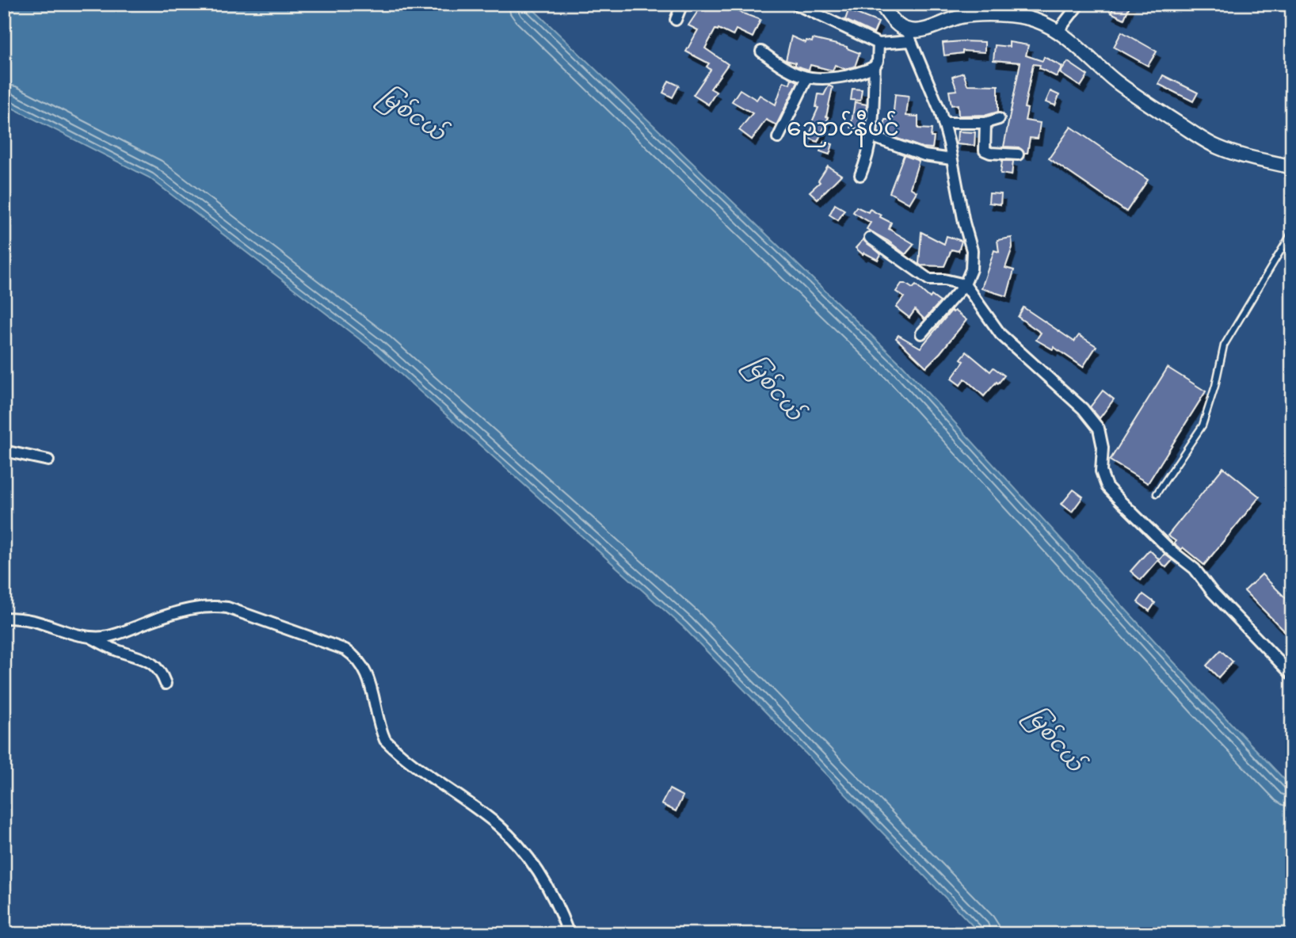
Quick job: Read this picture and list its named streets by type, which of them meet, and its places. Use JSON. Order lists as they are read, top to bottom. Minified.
{"districts":["ညောင်နီပင်"],"water":["မြစ်ငယ်"]}
